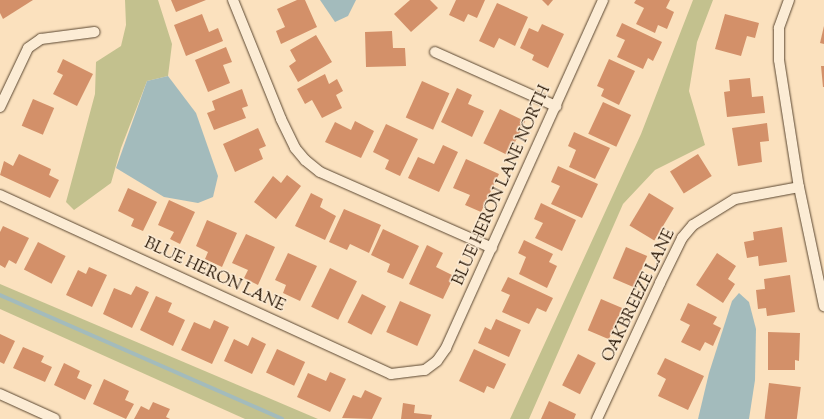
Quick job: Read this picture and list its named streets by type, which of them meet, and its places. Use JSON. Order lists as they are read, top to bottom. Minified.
{"streets":{"street":["BLUE HERON LANE NORTH","BLUE HERON LANE","OAKBREEZE LANE"]},"crossings":[["BLUE HERON LANE NORTH","BLUE HERON LANE"]]}
